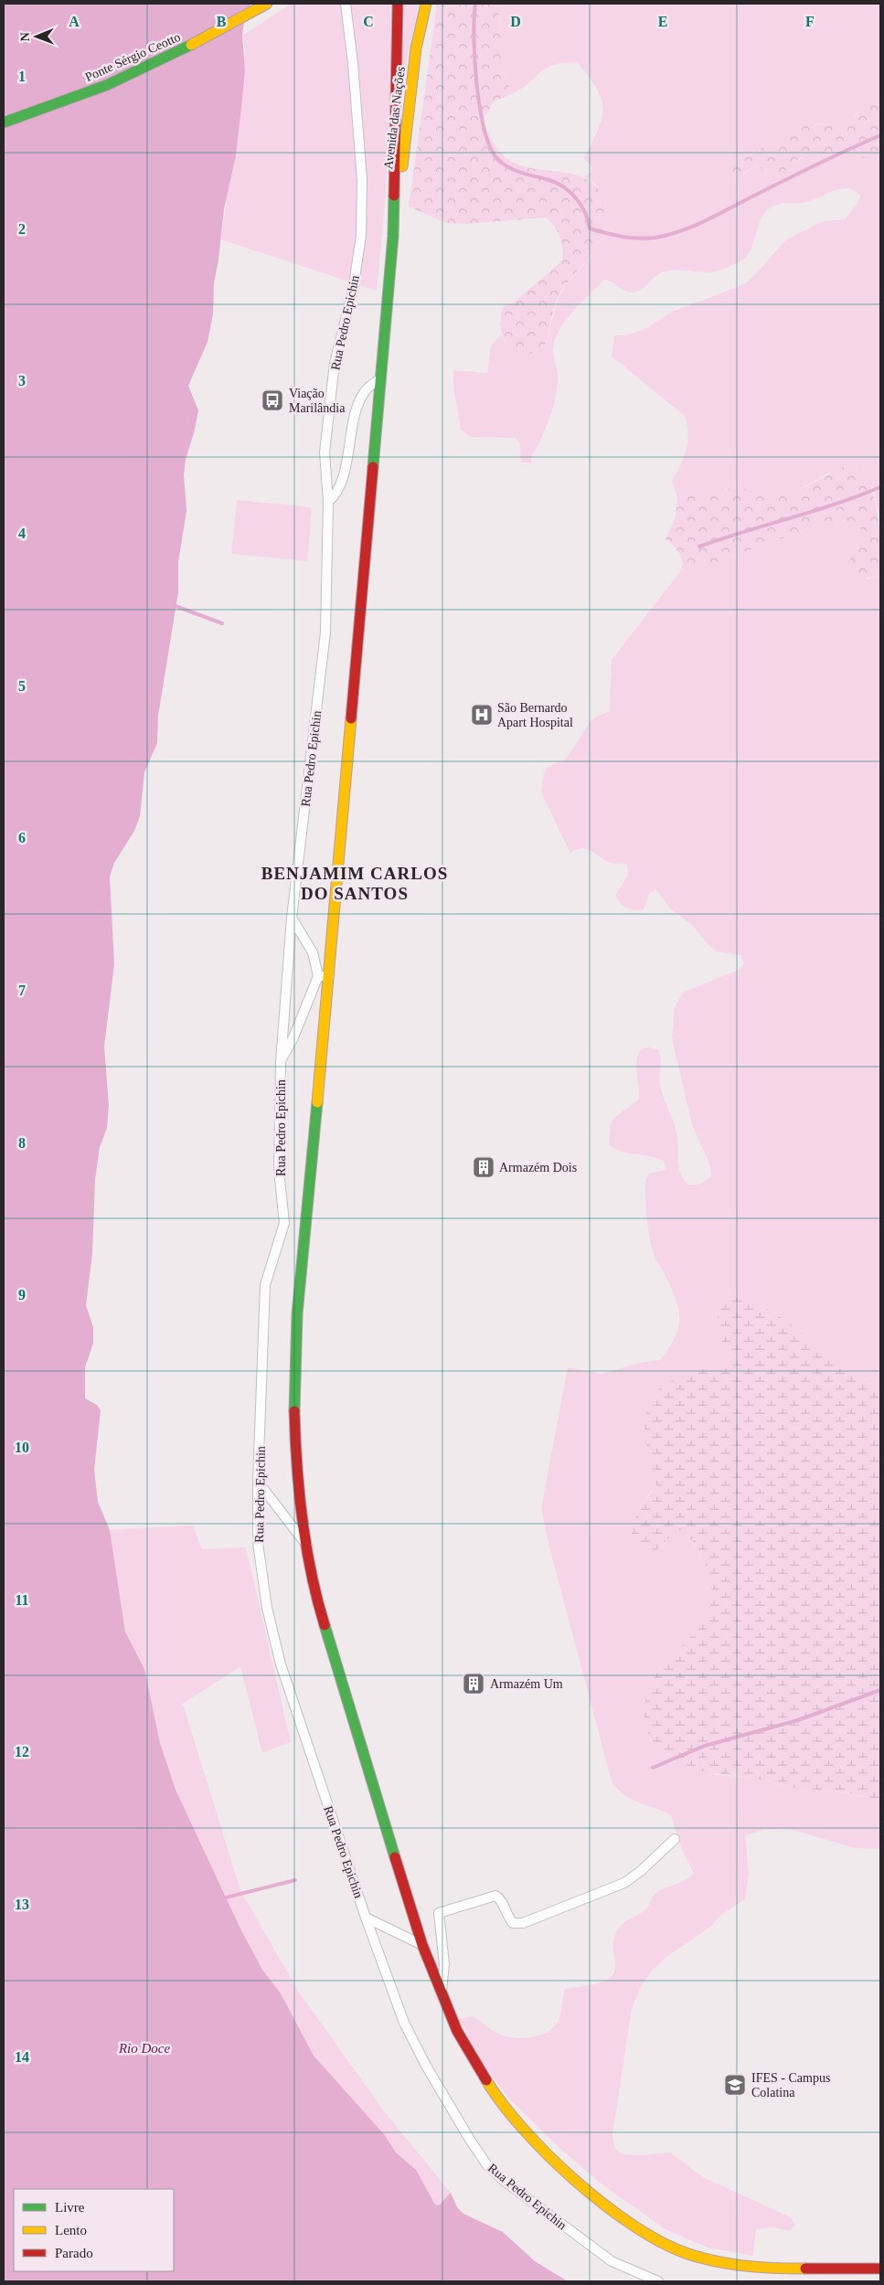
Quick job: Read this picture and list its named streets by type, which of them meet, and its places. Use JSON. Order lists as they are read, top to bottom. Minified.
{"streets":{"main road":["Ponte Sérgio Ceotto","Avenida das Nações"],"street":["Rua Pedro Epichin"]},"districts":["BENJAMIM CARLOS DO SANTOS"],"water":["Rio Doce"],"places":{"bus stop":["Viação Marilândia"],"hospital":["São Bernardo Apart Hospital"],"building":["Armazém Dois","Armazém Um"],"school or university":["IFES - Campus Colatina"]},"legend":["Livre","Lento","Parado"],"north":"left","grid":{"columns":["A","B","C","D","E","F"],"rows":["1","2","3","4","5","6","7","8","9","10","11","12","13","14"]}}
